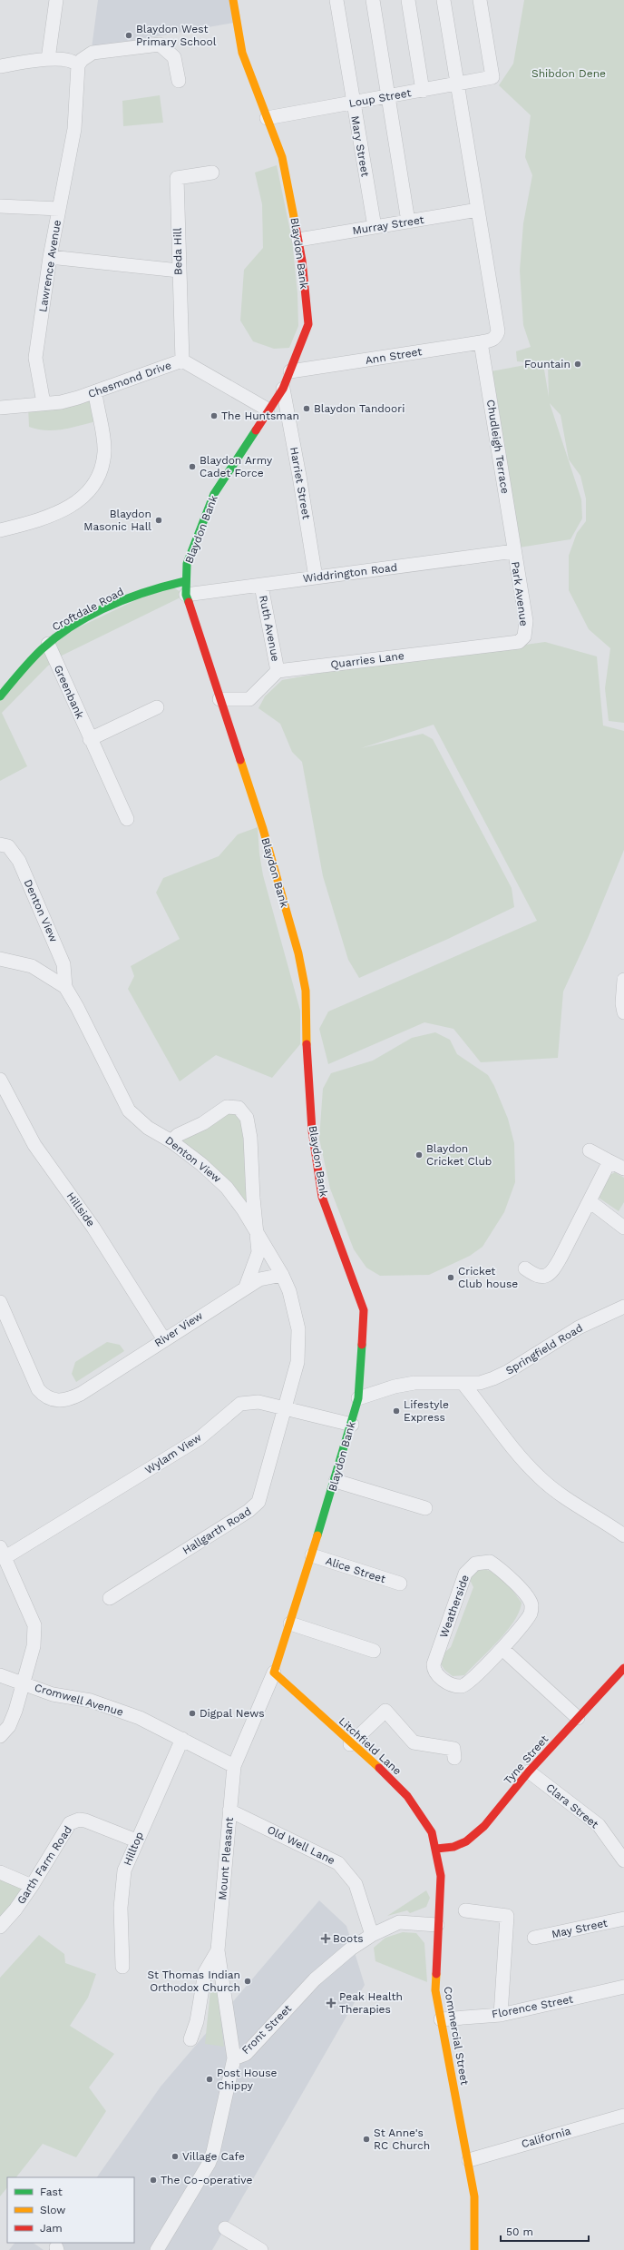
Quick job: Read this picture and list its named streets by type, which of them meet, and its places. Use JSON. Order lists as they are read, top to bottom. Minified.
{"streets":{"street":["Loup Street","Mary Street","Murray Street","Beda Hill","Blaydon Bank","Lawrence Avenue","Ann Street","Chesmond Drive","Chudleigh Terrace","Harriet Street","Widdrington Road","Park Avenue","Croftdale Road","Ruth Avenue","Quarries Lane","Greenbank","Denton View","Hillside","River View","Springfield Road","Wylam View","Hallgarth Road","Alice Street","Weatherside","Cromwell Avenue","Litchfield Lane","Tyne Street","Clara Street","Old Well Lane","Hilltop","Mount Pleasant","Garth Farm Road","May Street","Florence Street","Front Street","Commercial Street","California"]},"crossings":[["Loup Street","Mary Street"],["Loup Street","Blaydon Bank"],["Mary Street","Murray Street"],["Murray Street","Blaydon Bank"],["Murray Street","Ann Street"],["Beda Hill","Chesmond Drive"],["Blaydon Bank","Ann Street"],["Blaydon Bank","Chesmond Drive"],["Blaydon Bank","Harriet Street"],["Blaydon Bank","Widdrington Road"],["Blaydon Bank","Croftdale Road"],["Blaydon Bank","Wylam View"],["Blaydon Bank","Alice Street"],["Blaydon Bank","Cromwell Avenue"],["Blaydon Bank","Litchfield Lane"],["Blaydon Bank","Mount Pleasant"],["Lawrence Avenue","Chesmond Drive"],["Ann Street","Chudleigh Terrace"],["Chudleigh Terrace","Widdrington Road"],["Chudleigh Terrace","Park Avenue"],["Harriet Street","Widdrington Road"],["Widdrington Road","Park Avenue"],["Widdrington Road","Ruth Avenue"],["Park Avenue","Quarries Lane"],["Croftdale Road","Greenbank"],["Ruth Avenue","Quarries Lane"],["Denton View","River View"],["Denton View","Wylam View"],["Denton View","Hallgarth Road"],["Hillside","River View"],["Wylam View","Hallgarth Road"],["Cromwell Avenue","Hilltop"],["Cromwell Avenue","Mount Pleasant"],["Litchfield Lane","Tyne Street"],["Litchfield Lane","Commercial Street"],["Tyne Street","Clara Street"],["Tyne Street","Commercial Street"],["Old Well Lane","Mount Pleasant"],["Old Well Lane","Front Street"],["Hilltop","Garth Farm Road"],["Florence Street","Commercial Street"],["Front Street","Commercial Street"],["Commercial Street","California"]],"parks":["Shibdon Dene"],"places":{"other":["Blaydon West Primary School","Fountain","Blaydon Tandoori","The Huntsman","Blaydon Army Cadet Force","Blaydon Masonic Hall","Blaydon Cricket Club","Cricket Club house","Lifestyle Express","Digpal News","St Thomas Indian Orthodox Church","Post House Chippy","St Anne's RC Church","Village Cafe","The Co-operative"],"health":["Boots","Peak Health Therapies"]},"legend":["Fast","Slow","Jam"],"scale_bar":"50 m"}
